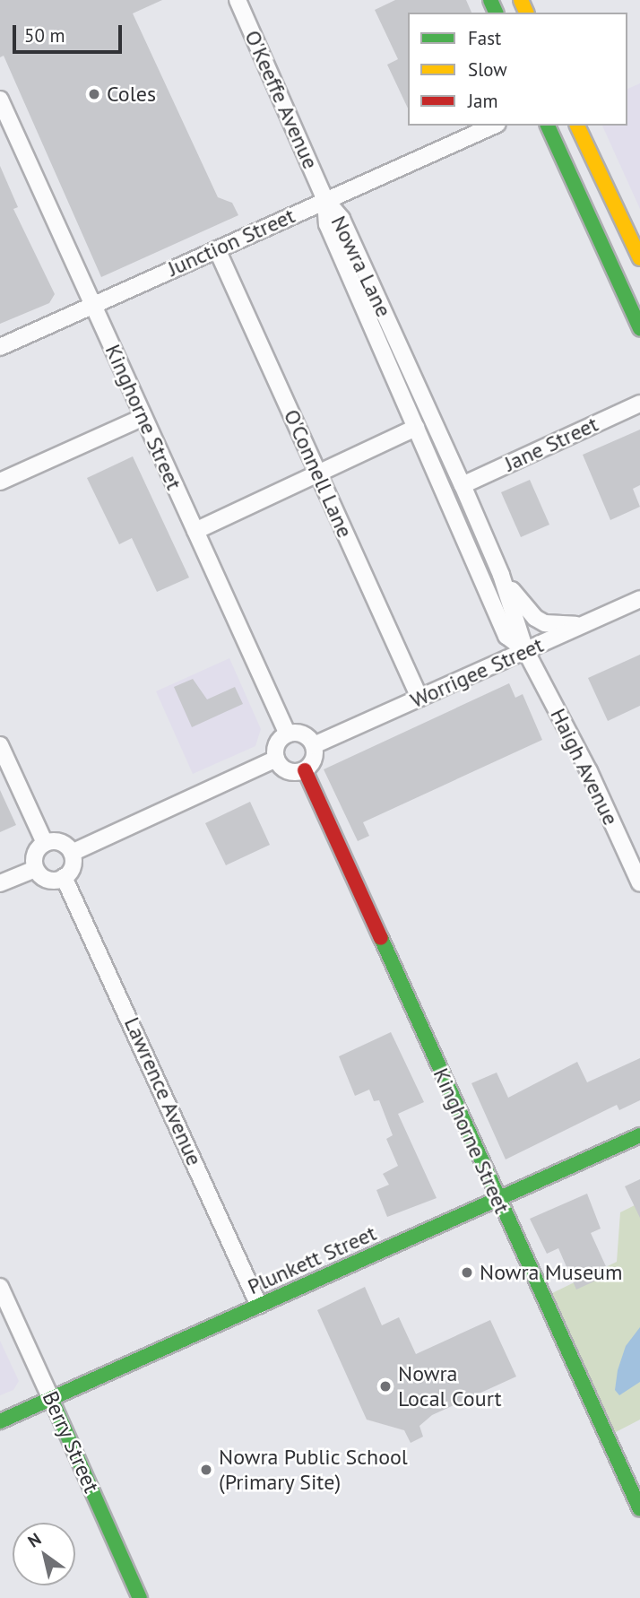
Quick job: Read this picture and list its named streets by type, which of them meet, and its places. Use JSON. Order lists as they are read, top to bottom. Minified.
{"streets":{"main road":["Kinghorne Street","Plunkett Street","Berry Street"],"street":["O'Keeffe Avenue","Junction Street","Nowra Lane","Jane Street","O'Connell Lane","Worrigee Street","Haigh Avenue","Lawrence Avenue"]},"crossings":[["O'Keeffe Avenue","Junction Street"],["O'Keeffe Avenue","Nowra Lane"],["Junction Street","Nowra Lane"],["Junction Street","Kinghorne Street"],["Junction Street","O'Connell Lane"],["Nowra Lane","Jane Street"],["Nowra Lane","Worrigee Street"],["Nowra Lane","Haigh Avenue"],["Kinghorne Street","Worrigee Street"],["Kinghorne Street","Plunkett Street"],["O'Connell Lane","Worrigee Street"],["Worrigee Street","Haigh Avenue"],["Lawrence Avenue","Plunkett Street"],["Plunkett Street","Berry Street"]],"places":["Coles","Nowra Museum","Nowra Local Court","Nowra Public School (Primary Site)"],"legend":["Fast","Slow","Jam"],"scale_bar":"50 m","north":"top left"}
